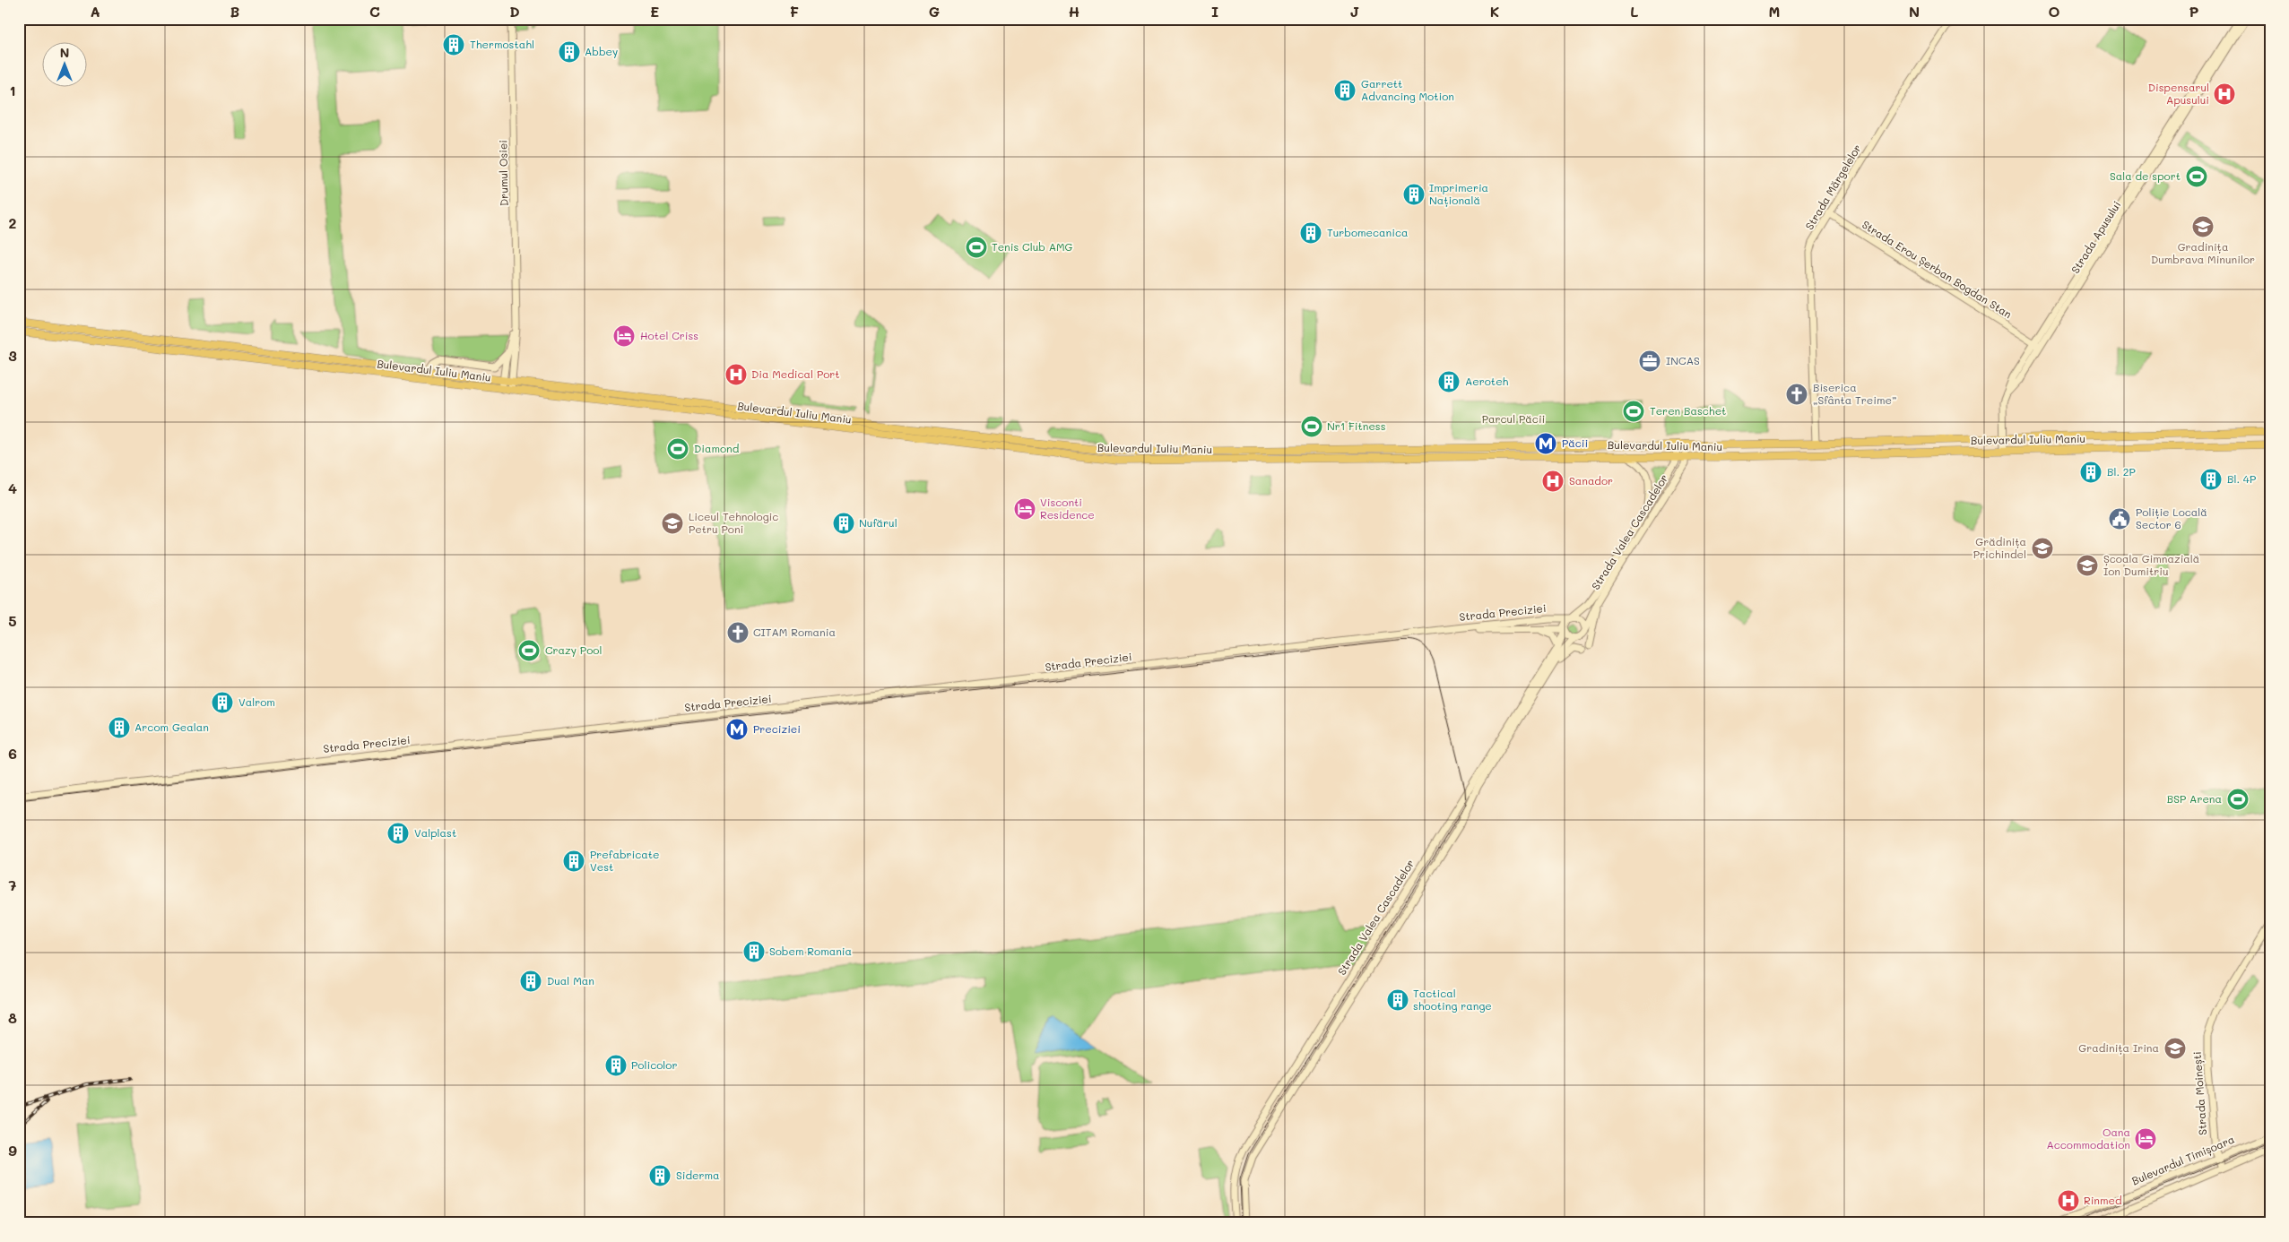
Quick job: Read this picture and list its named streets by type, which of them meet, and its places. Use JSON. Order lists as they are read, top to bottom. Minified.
{"streets":{"main road":["Drumul Osiei","Strada Mărgelelor","Strada Apusului","Strada Erou Șerban Bogdan Stan","Bulevardul Iuliu Maniu","Strada Valea Cascadelor","Strada Preciziei","Strada Moinești","Bulevardul Timișoara"]},"crossings":[["Drumul Osiei","Bulevardul Iuliu Maniu"],["Strada Mărgelelor","Strada Erou Șerban Bogdan Stan"],["Strada Mărgelelor","Bulevardul Iuliu Maniu"],["Strada Apusului","Strada Erou Șerban Bogdan Stan"],["Strada Apusului","Bulevardul Iuliu Maniu"],["Bulevardul Iuliu Maniu","Strada Valea Cascadelor"],["Strada Valea Cascadelor","Strada Preciziei"],["Strada Moinești","Bulevardul Timișoara"]],"parks":["Parcul Păcii"],"places":{"building":["Thermostahl","Abbey","Garrett Advancing Motion","Imprimeria Națională","Turbomecanica","Aeroteh","Bl. 2P","Bl. 4P","Nufărul","Valrom","Arcom Gealan","Valplast","Prefabricate Vest","Sobem Romania","Dual Man","Tactical shooting range","Policolor","Siderma"],"hospital":["Dispensarul Apusului","Dia Medical Port","Sanador","Rinmed"],"sports":["Sala de sport","Tenis Club AMG","Teren Baschet","Nr1 Fitness","Diamond","Crazy Pool","BSP Arena"],"school or university":["Gradinița Dumbrava Minunilor","Liceul Tehnologic Petru Poni","Grădinița Prichindel","Școala Gimnazială Ion Dumitriu","Gradinița Irina"],"hotel":["Hotel Criss","Visconti Residence","Oana Accommodation"],"office":["INCAS"],"church":["Biserica „Sfânta Treime”","CITAM Romania"],"metro station":["Păcii","Preciziei"],"public building":["Poliție Locală Sector 6"]},"north":"top","grid":{"columns":["A","B","C","D","E","F","G","H","I","J","K","L","M","N","O","P"],"rows":["1","2","3","4","5","6","7","8","9"]}}
